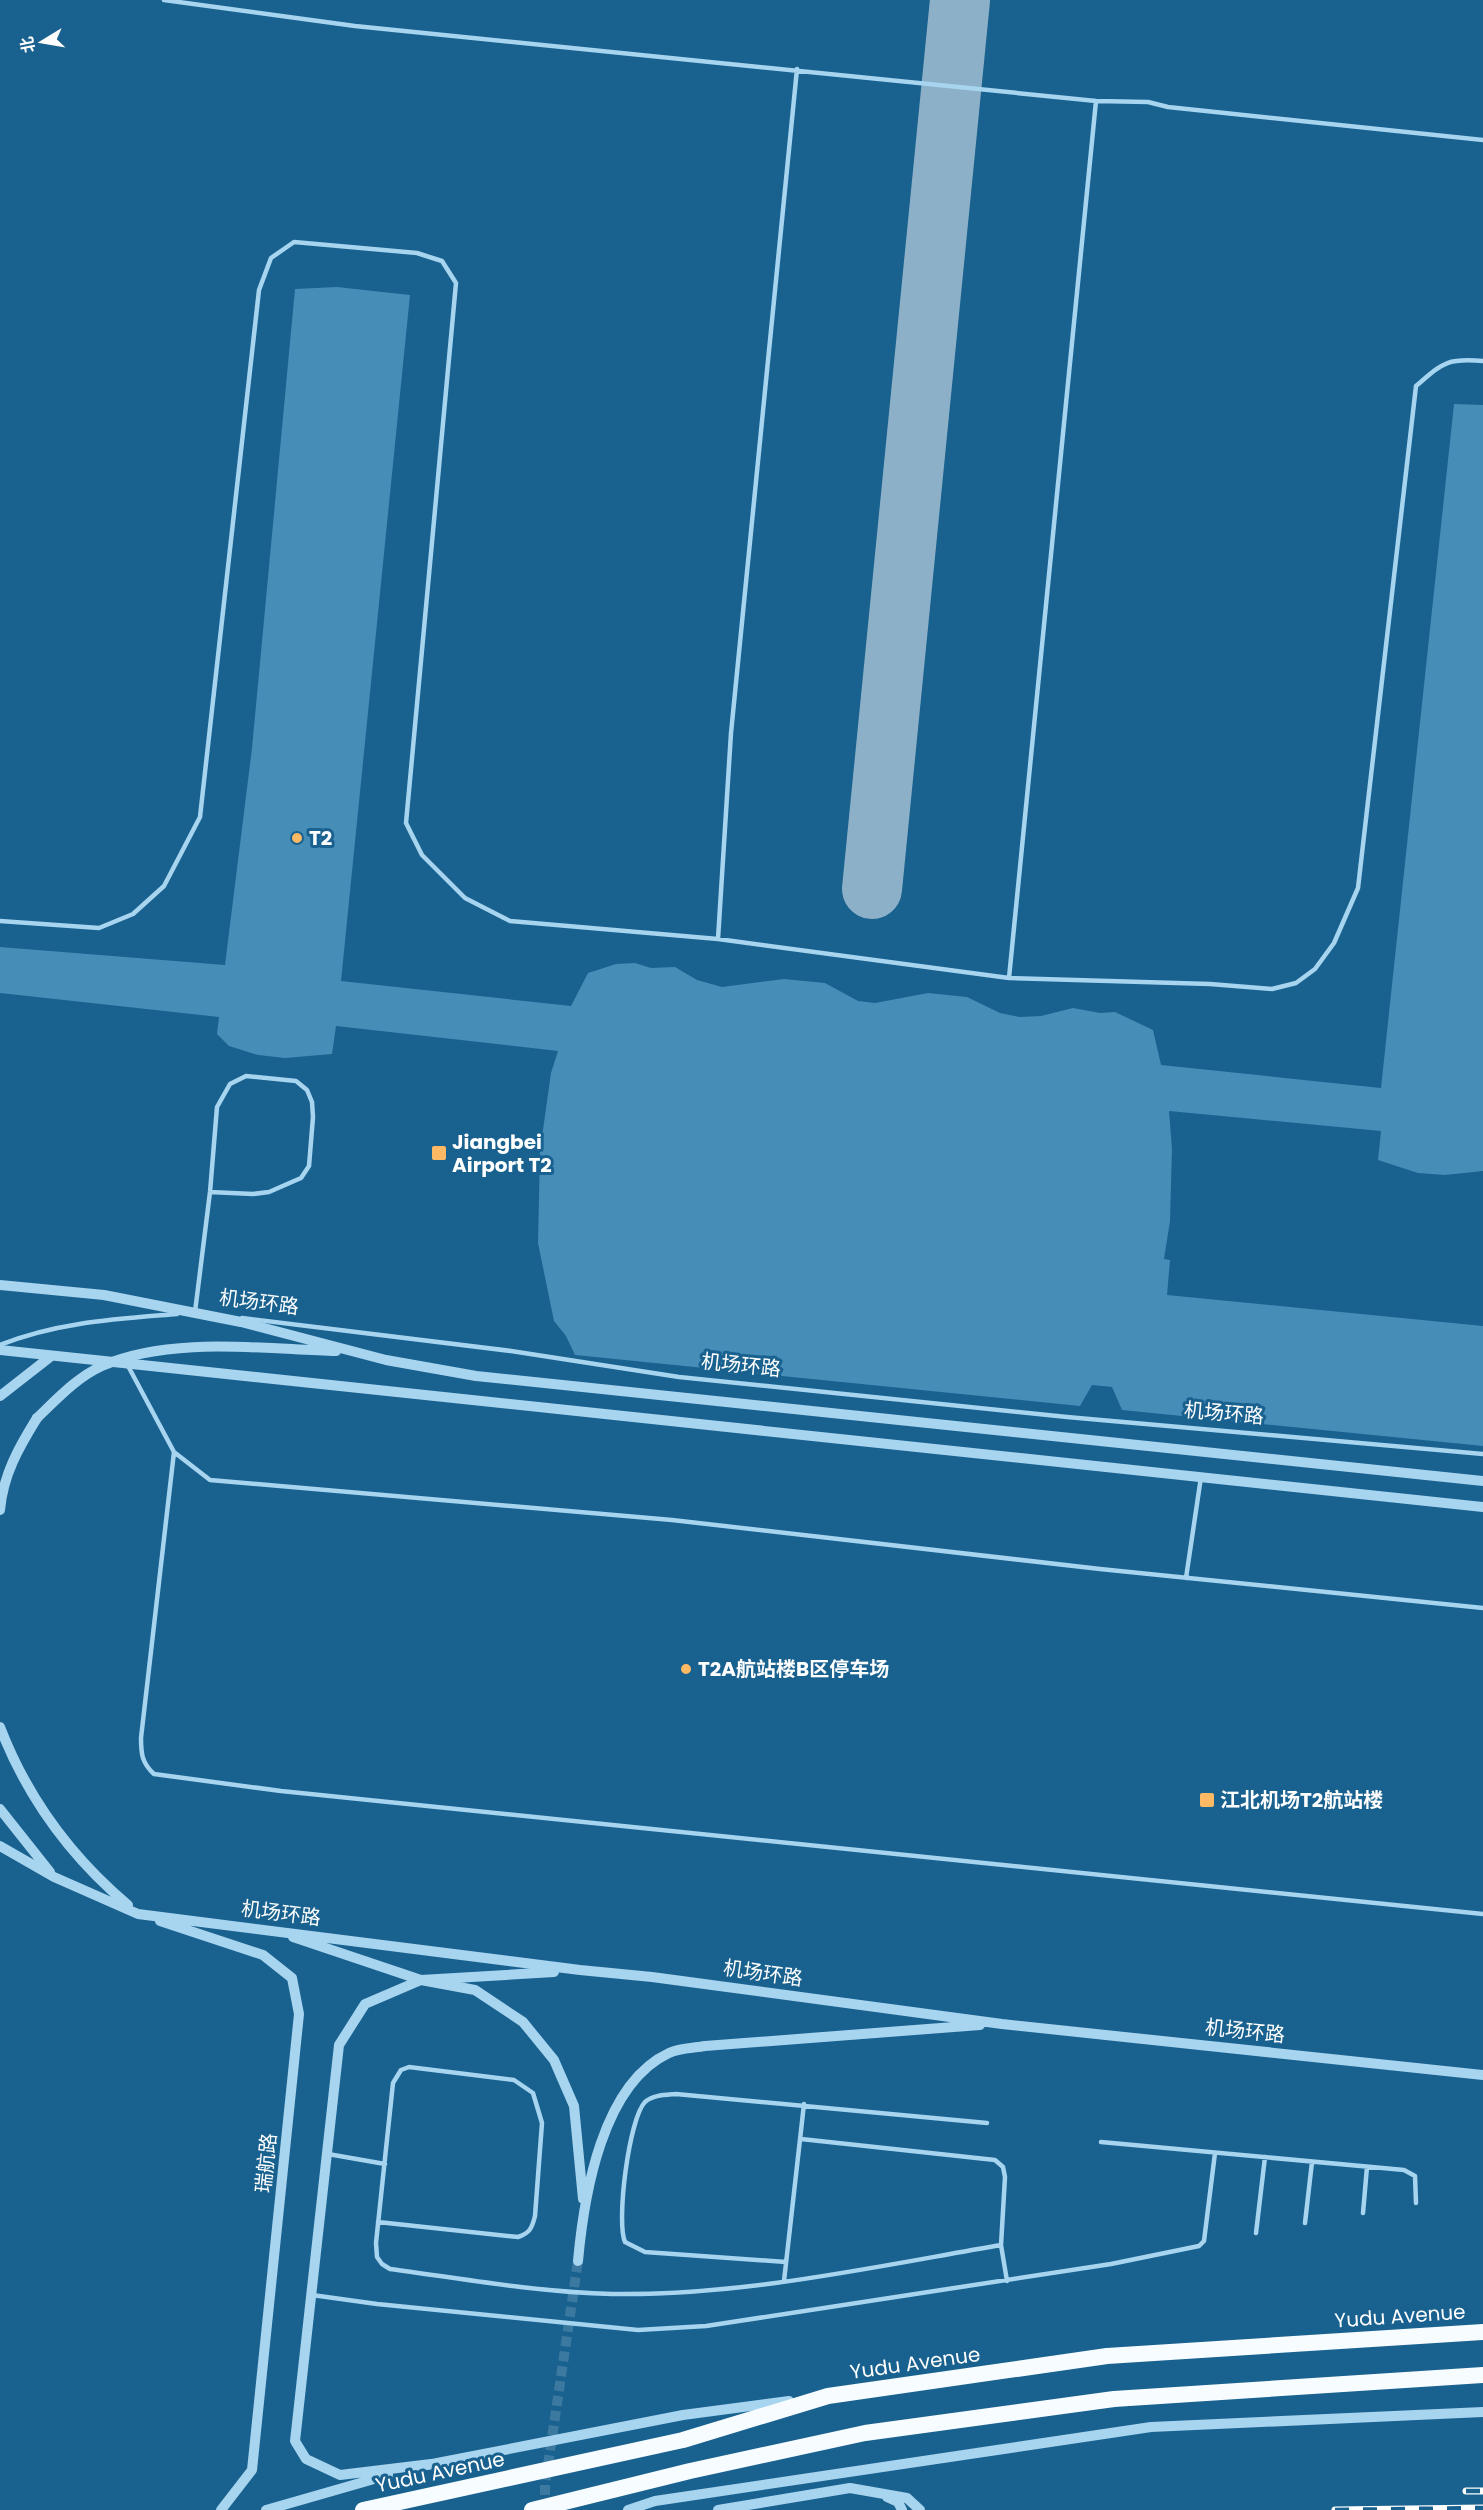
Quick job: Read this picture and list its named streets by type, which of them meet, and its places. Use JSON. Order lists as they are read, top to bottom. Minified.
{"streets":{"highway":["Yudu Avenue"],"street":["机场环路","瑞航路"]},"crossings":[["机场环路","瑞航路"]],"places":{"other":["T2","T2A航站楼B区停车场"],"transit":["Jiangbei Airport T2","江北机场T2航站楼"]},"north":"left"}
